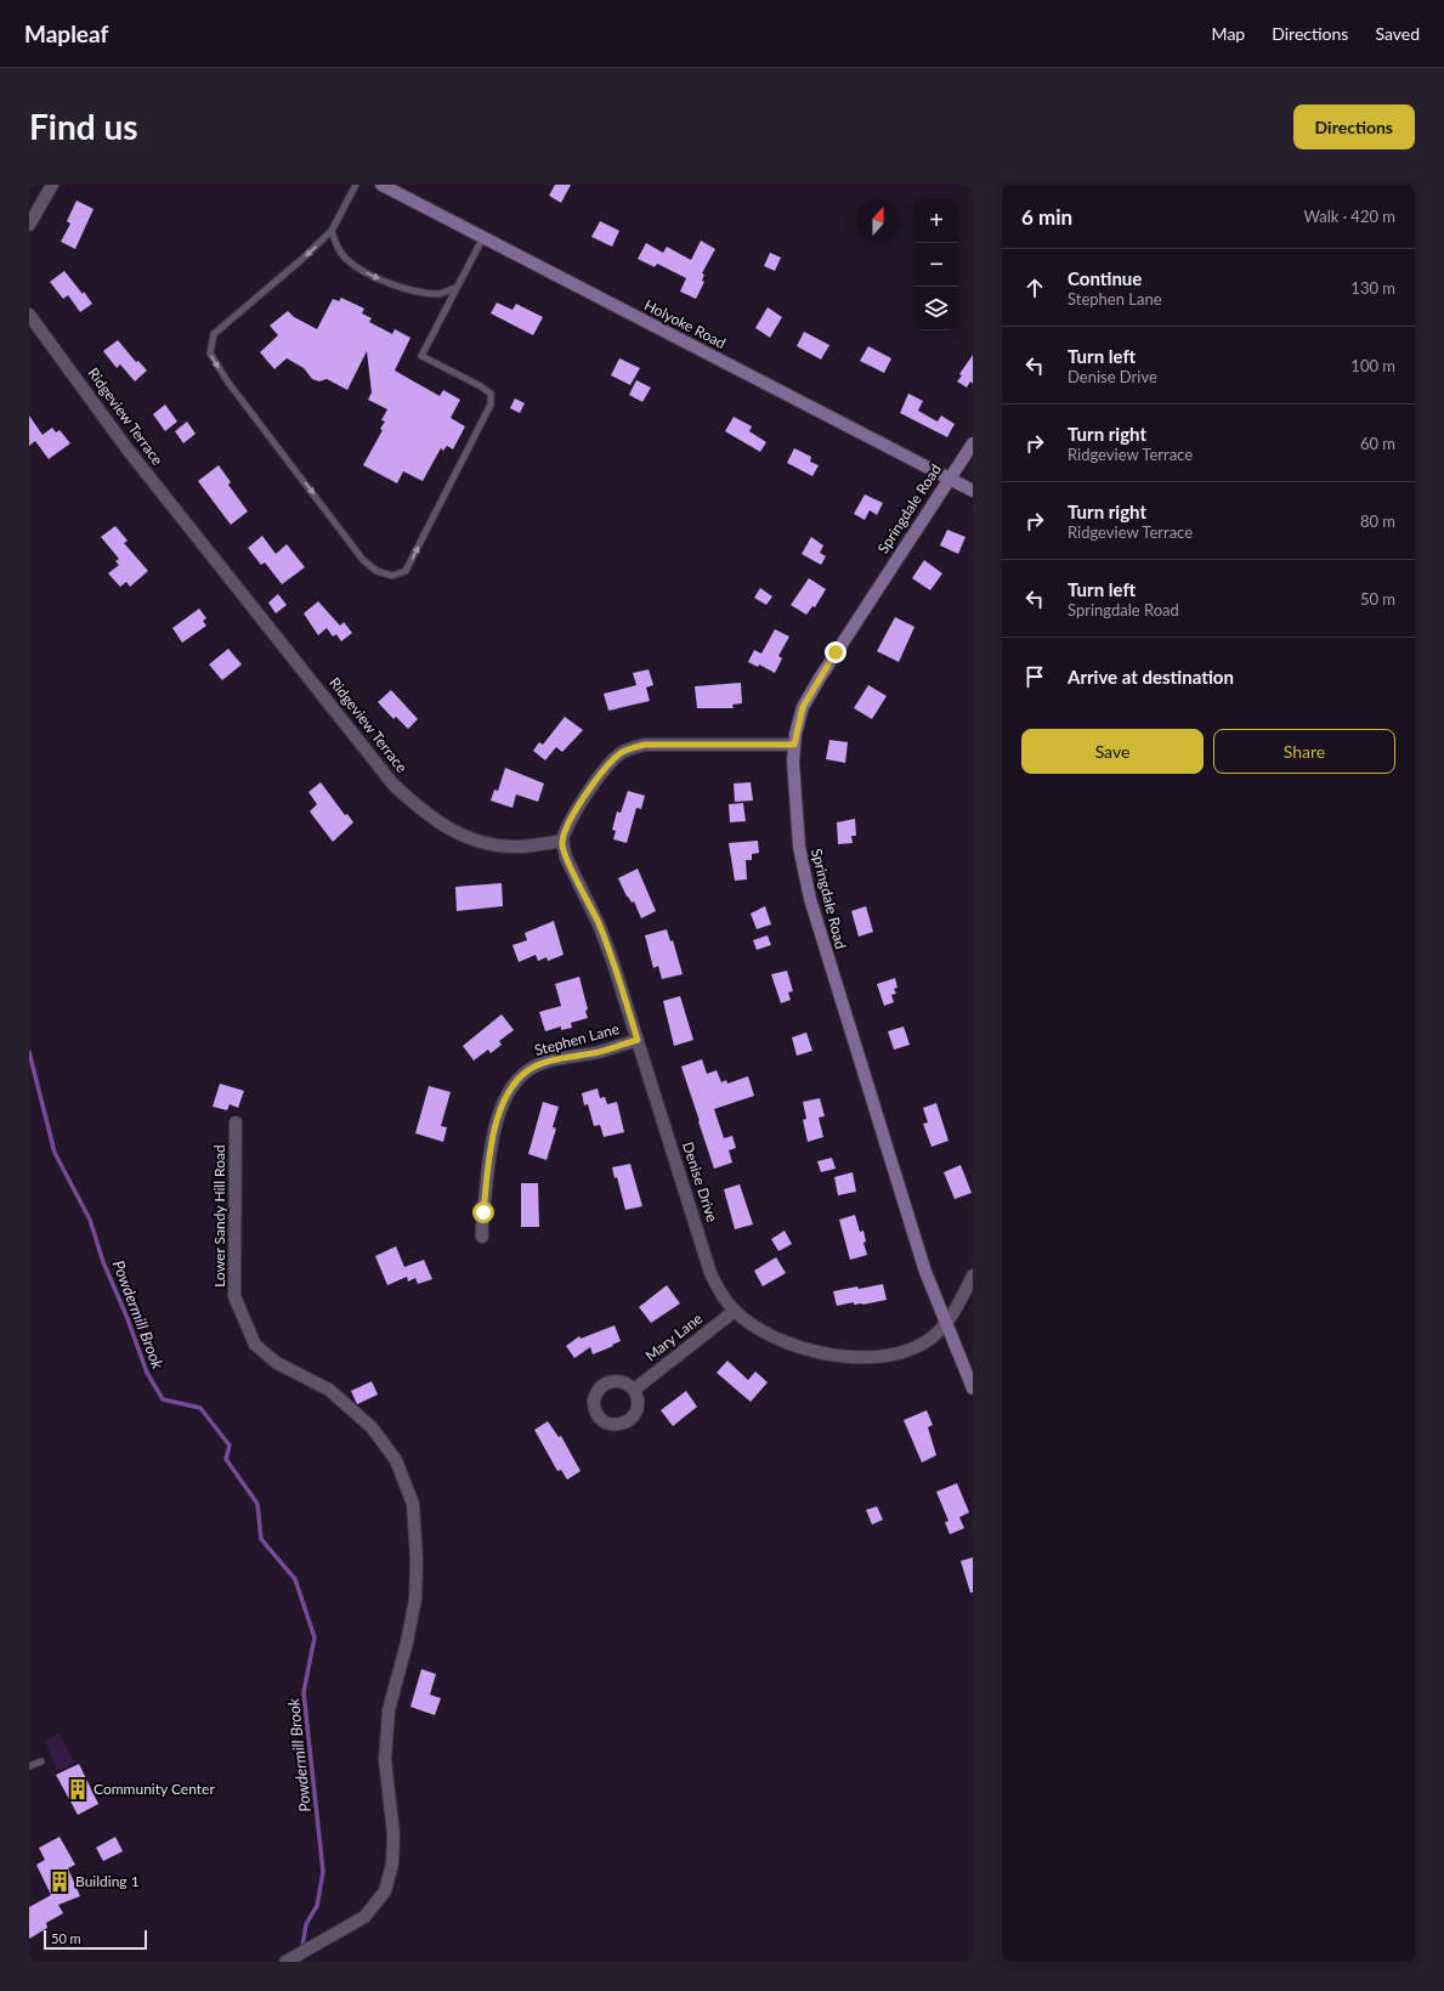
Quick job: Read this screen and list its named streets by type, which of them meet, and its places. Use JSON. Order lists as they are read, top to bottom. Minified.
{"streets":{"street":["Holyoke Road","Ridgeview Terrace","Springdale Road","Stephen Lane","Denise Drive","Lower Sandy Hill Road","Mary Lane"]},"crossings":[["Holyoke Road","Springdale Road"],["Ridgeview Terrace","Denise Drive"],["Springdale Road","Denise Drive"],["Stephen Lane","Denise Drive"],["Denise Drive","Mary Lane"]],"water":["Powdermill Brook"],"places":{"building":["Community Center","Building 1"]},"scale_bar":"50 m","north":"top","page":{"header":"Mapleaf","nav":["Map","Directions","Saved"],"buttons":["Directions",["Save","Share"]],"title":"Find us","heading":["6 min","Walk · 420 m"],"map_buttons":["+","−"],"list":[["Continue","Stephen Lane","130 m"],["Turn left","Denise Drive","100 m"],["Turn right","Ridgeview Terrace","60 m"],["Turn right","Ridgeview Terrace","80 m"],["Turn left","Springdale Road","50 m"],"Arrive at destination"],"scale":"50 m"}}
